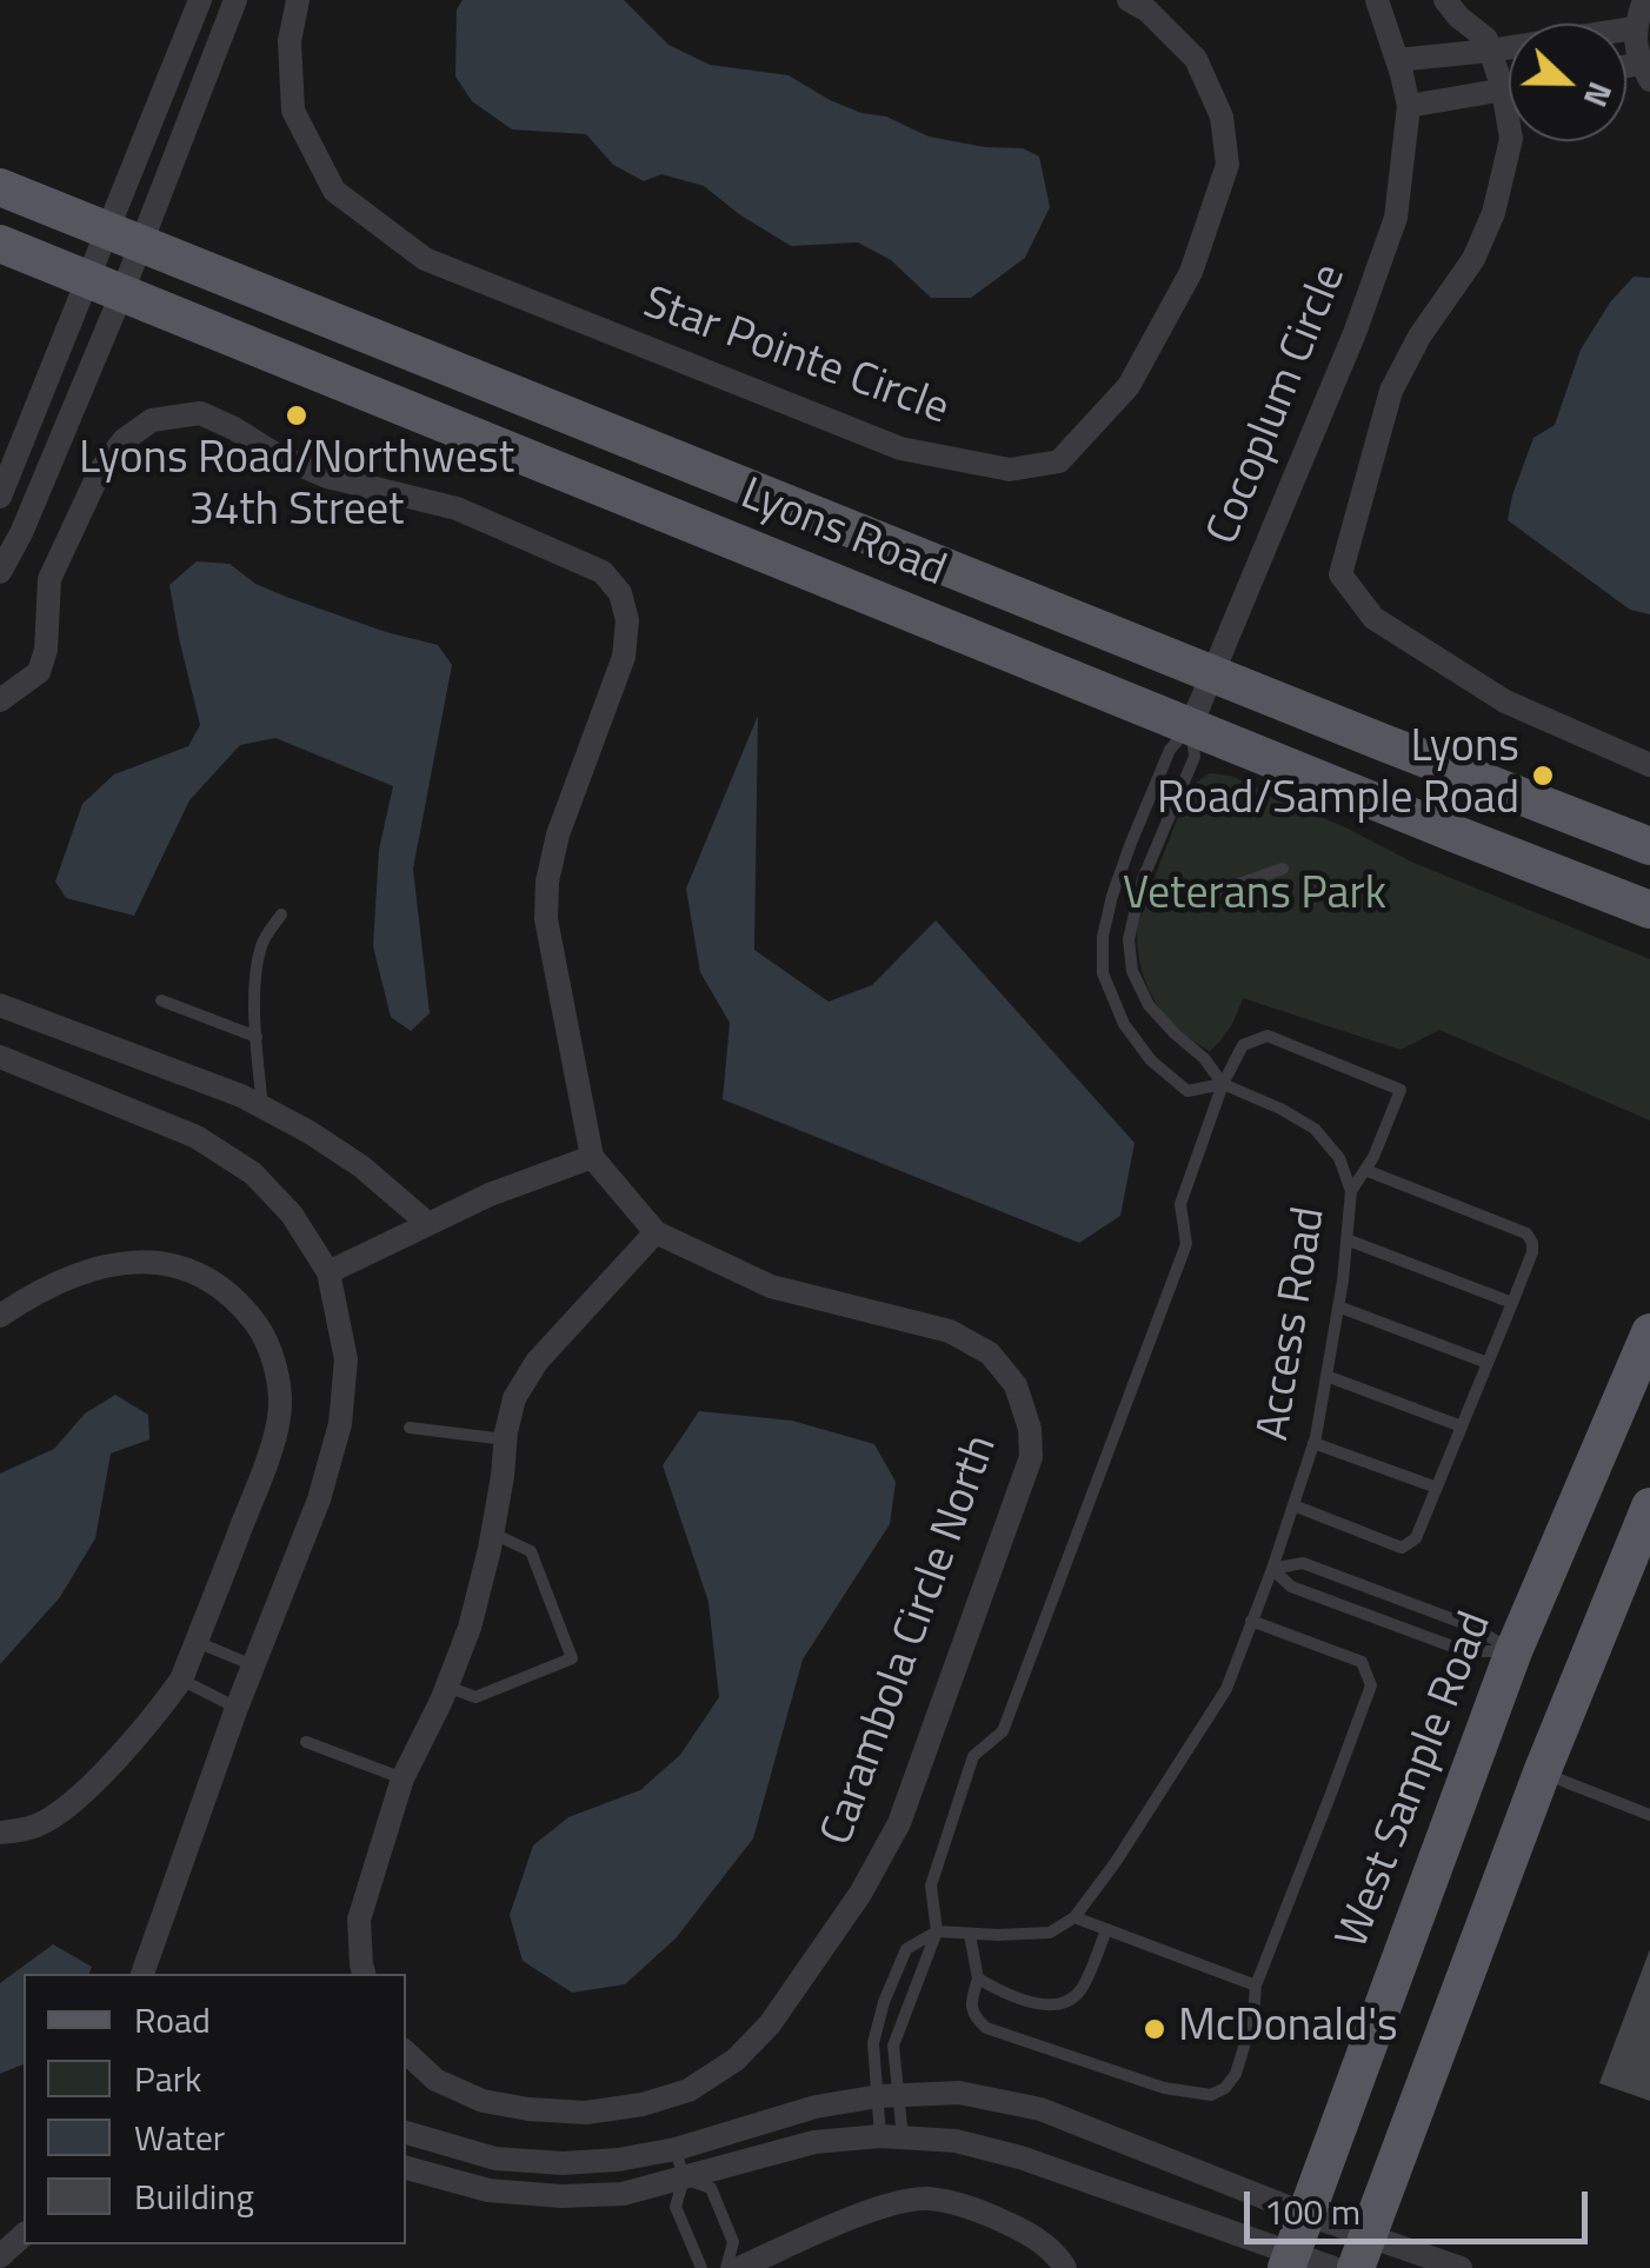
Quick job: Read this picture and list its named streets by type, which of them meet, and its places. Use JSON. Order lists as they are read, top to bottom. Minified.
{"streets":{"main road":["Lyons Road","West Sample Road"],"street":["Star Pointe Circle","Cocoplum Circle","Carambola Circle North"],"lane":["Access Road"]},"crossings":[["Cocoplum Circle","Lyons Road"],["Cocoplum Circle","Access Road"],["Lyons Road","Access Road"]],"parks":["Veterans Park"],"places":["Lyons Road/Northwest 34th Street","Lyons Road/Sample Road","McDonald's"],"legend":["Road","Park","Water","Building"],"scale_bar":"100 m","north":"right"}
